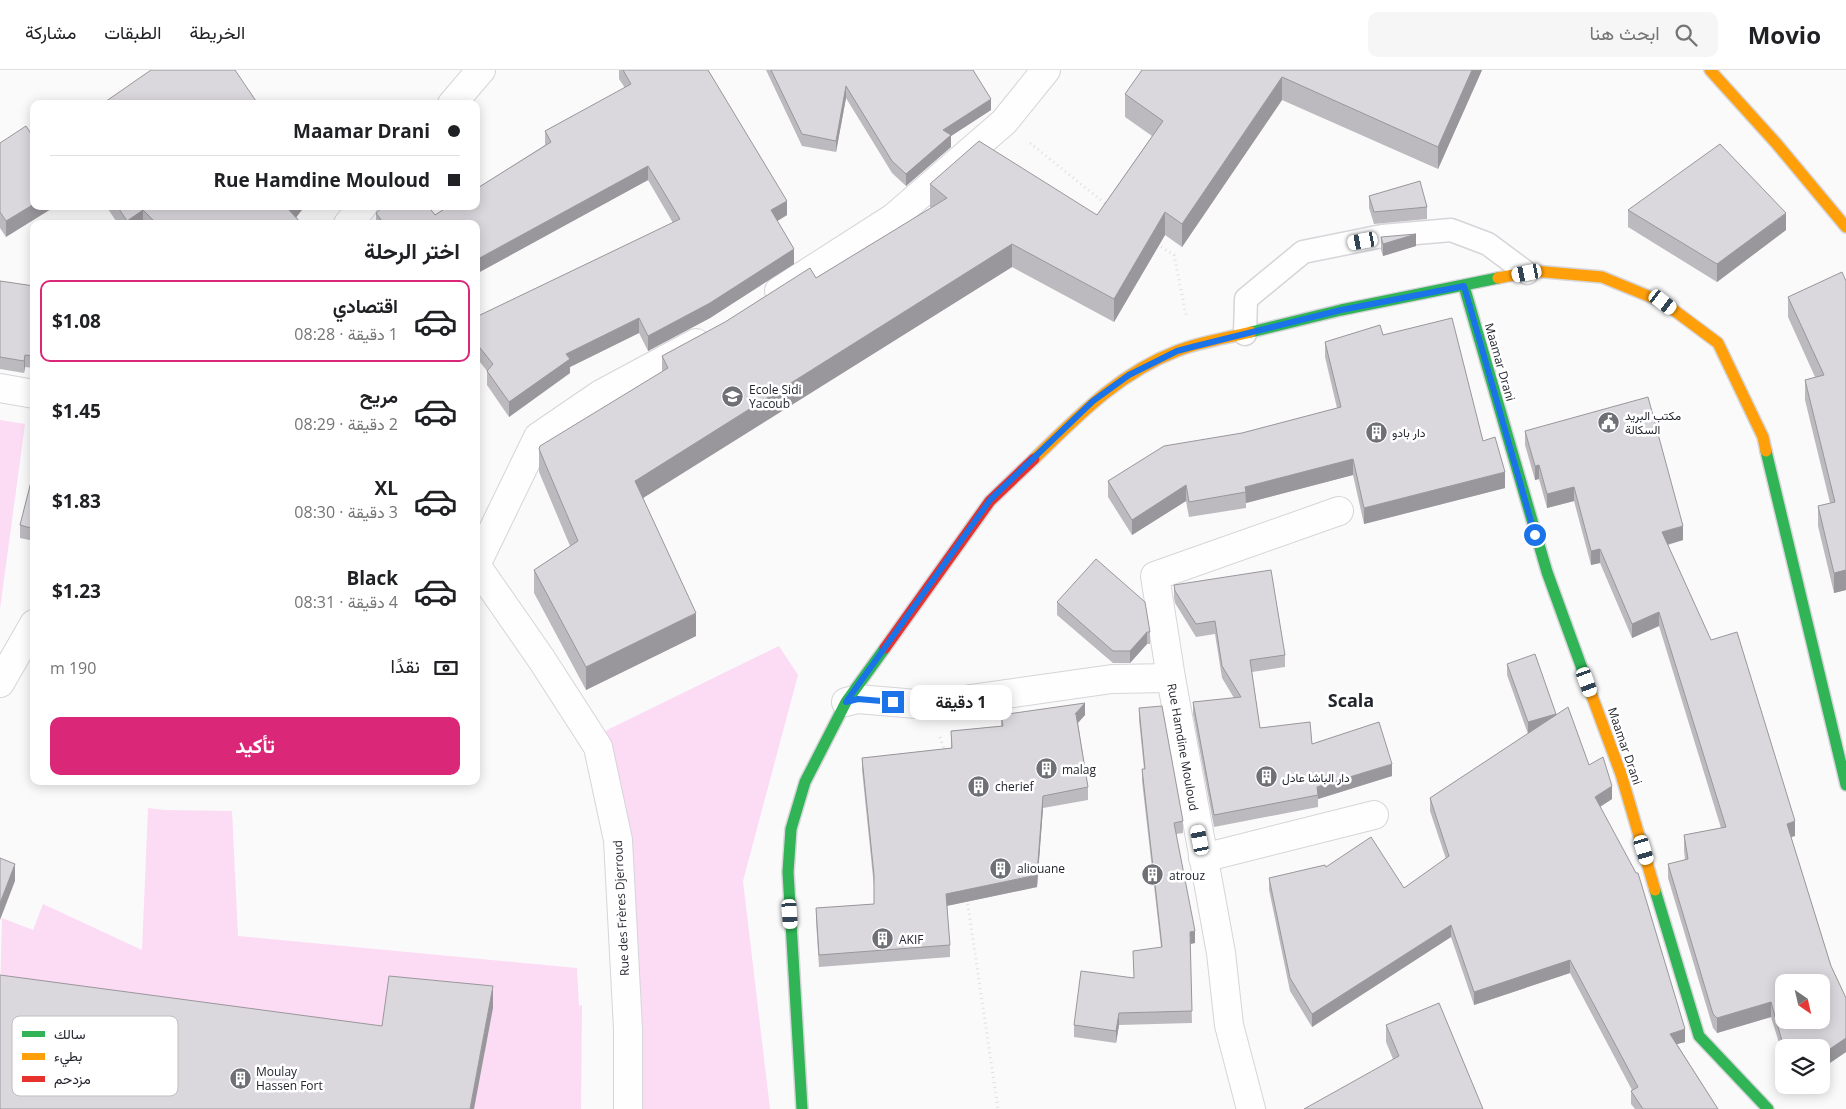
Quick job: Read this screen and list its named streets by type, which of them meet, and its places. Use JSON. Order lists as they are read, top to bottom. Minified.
{"streets":{"main road":["Maamar Drani"],"street":["Rue Hamdine Mouloud","Rue des Frères Djerroud"]},"districts":["Scala"],"places":{"school or university":["Ecole Sidi Yacoub"],"public building":["مكتب البريد السكالة"],"building":["دار بادو","malag","دار الباشا عادل","cherief","aliouane","atrouz","AKIF","Moulay Hassen Fort"]},"legend":["سالك","بطيء","مزدحم"],"north":"bottom right","page":{"header":"Movio","search":"ابحث هنا","nav":["الخريطة","الطبقات","مشاركة"],"banner":["Maamar Drani","Rue Hamdine Mouloud"],"heading":"اختر الرحلة","list":[{"name":"اقتصادي","note":"1 دقيقة · 08:28","value":"$1.08"},{"name":"مريح","note":"2 دقيقة · 08:29","value":"$1.45"},{"name":"XL","note":"3 دقيقة · 08:30","value":"$1.83"},{"name":"Black","note":"4 دقيقة · 08:31","value":"$1.23"}],"pay":["نقدًا","190 m"],"bubble":"1 دقيقة","buttons":"تأكيد"}}
